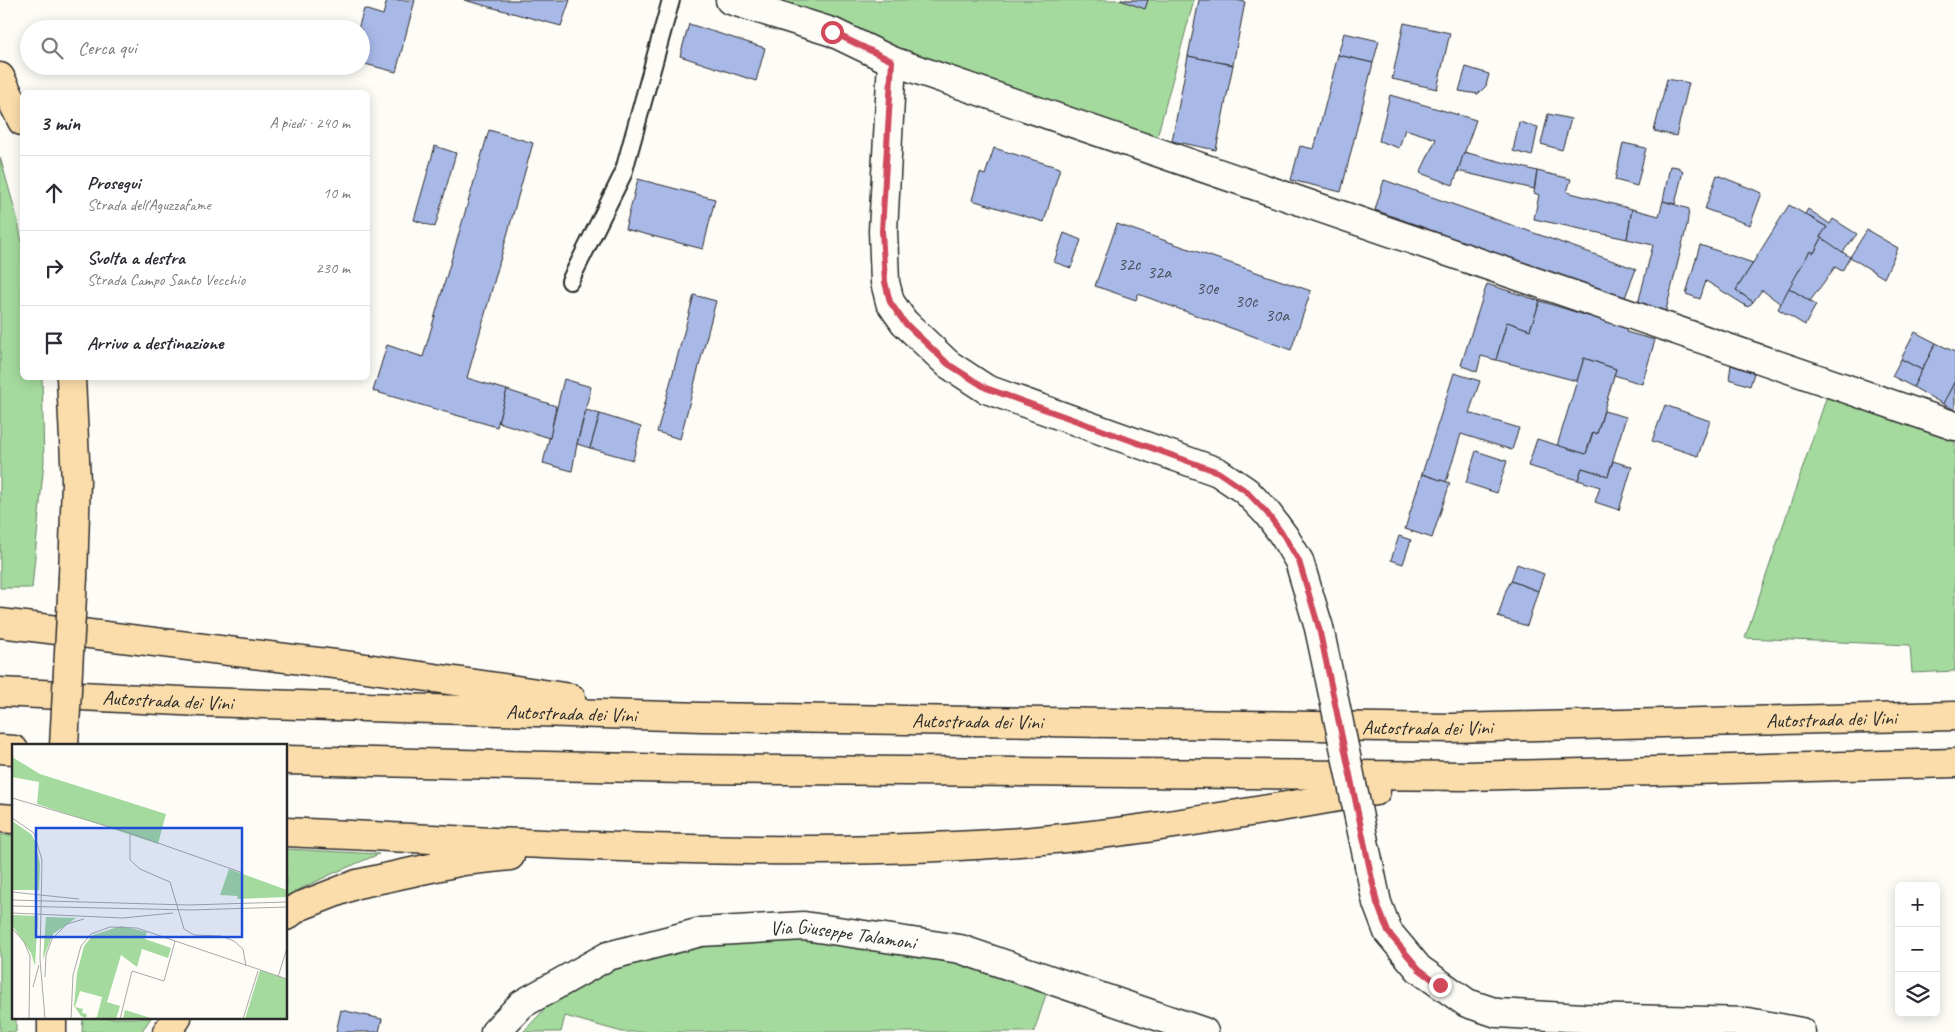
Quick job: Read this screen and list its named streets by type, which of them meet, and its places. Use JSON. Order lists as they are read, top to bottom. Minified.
{"streets":{"highway":["Autostrada dei Vini"],"street":["Via Giuseppe Talamoni"]},"house_numbers":["32c","32a","30e","30c","30a"],"page":{"search":"Cerca qui","heading":["3 min","A piedi · 240 m"],"list":[["Prosegui","Strada dell'Aguzzafame","10 m"],["Svolta a destra","Strada Campo Santo Vecchio","230 m"],"Arrivo a destinazione"],"map_buttons":["+","−"]}}
